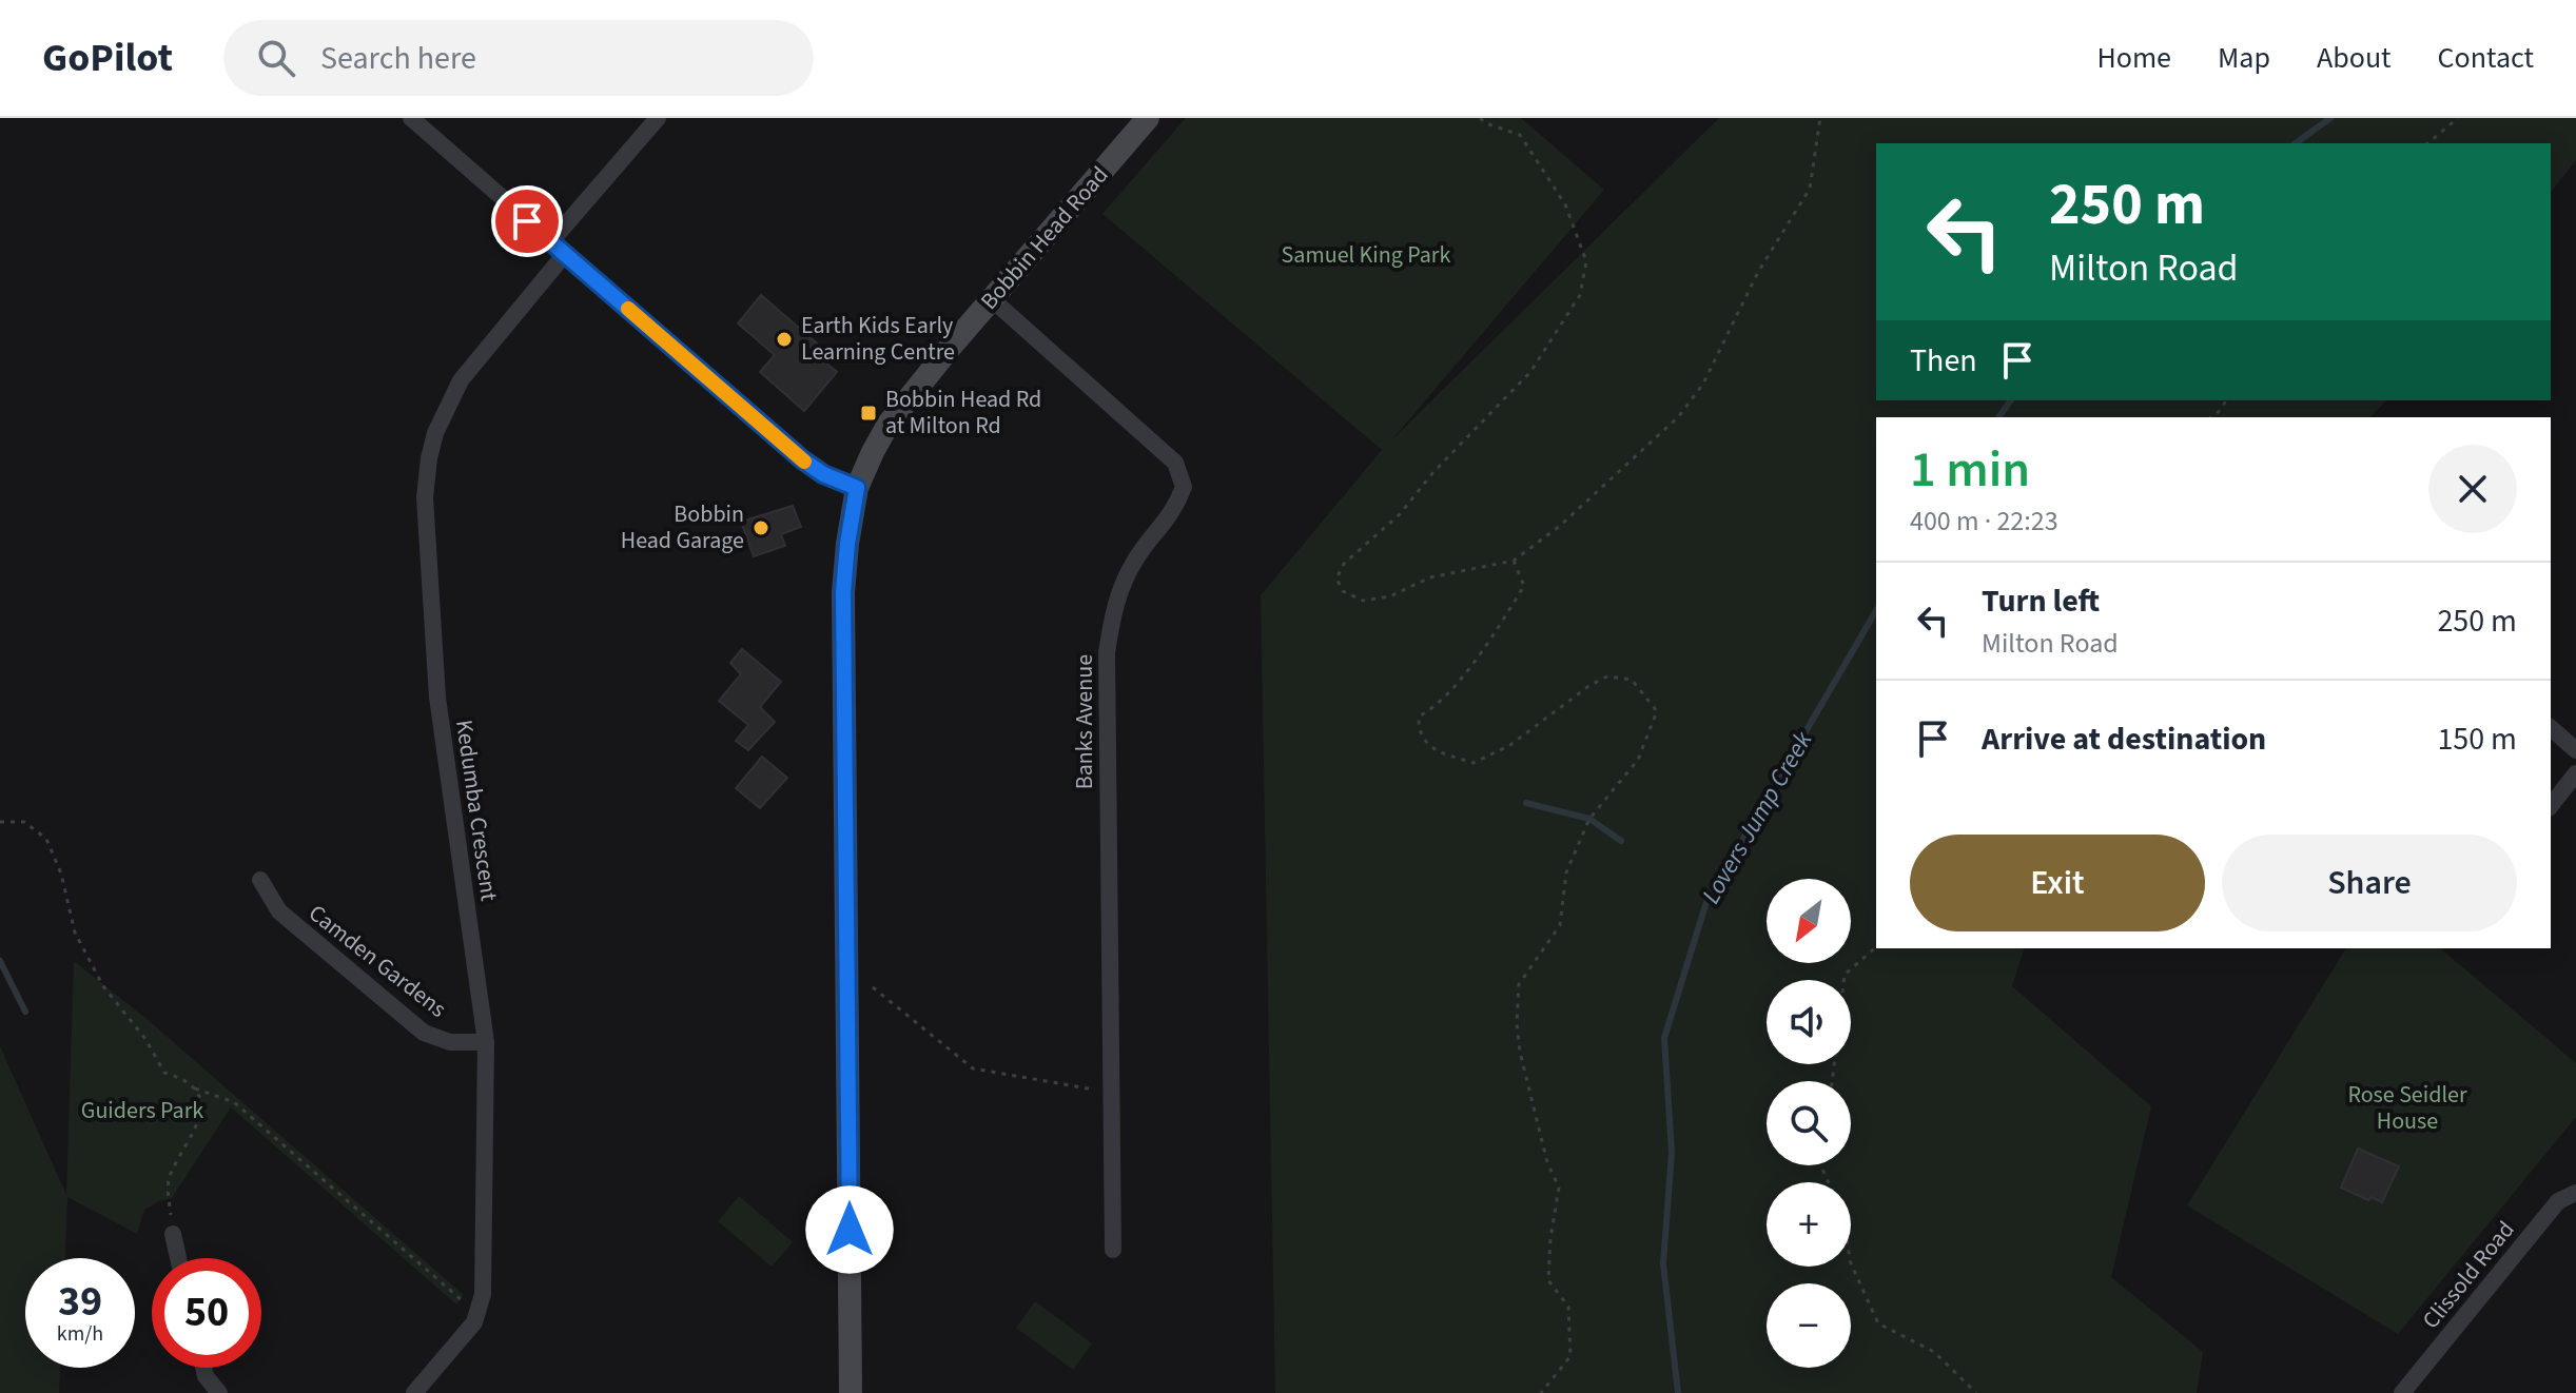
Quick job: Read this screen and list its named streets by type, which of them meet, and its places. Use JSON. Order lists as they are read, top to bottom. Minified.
{"streets":{"main road":["Bobbin Head Road"],"street":["Banks Avenue","Kedumba Crescent","Camden Gardens","Clissold Road"]},"crossings":[["Bobbin Head Road","Banks Avenue"],["Kedumba Crescent","Camden Gardens"]],"water":["Lovers Jump Creek"],"parks":["Samuel King Park","Rose Seidler House","Guiders Park"],"places":{"other":["Earth Kids Early Learning Centre","Bobbin Head Garage"],"transit":["Bobbin Head Rd at Milton Rd"]},"north":"bottom left","page":{"header":"GoPilot","search":"Search here","nav":["Home","Map","About","Contact"],"turn":["250 m","Milton Road"],"then":"Then","heading":["1 min","400 m · 22:23"],"list":[{"name":"Turn left","note":"Milton Road","value":"250 m"},{"name":"Arrive at destination","value":"150 m"}],"buttons":["Exit","Share"],"map_buttons":["+","−"],"speed":"39 km/h","limit":"50"}}
